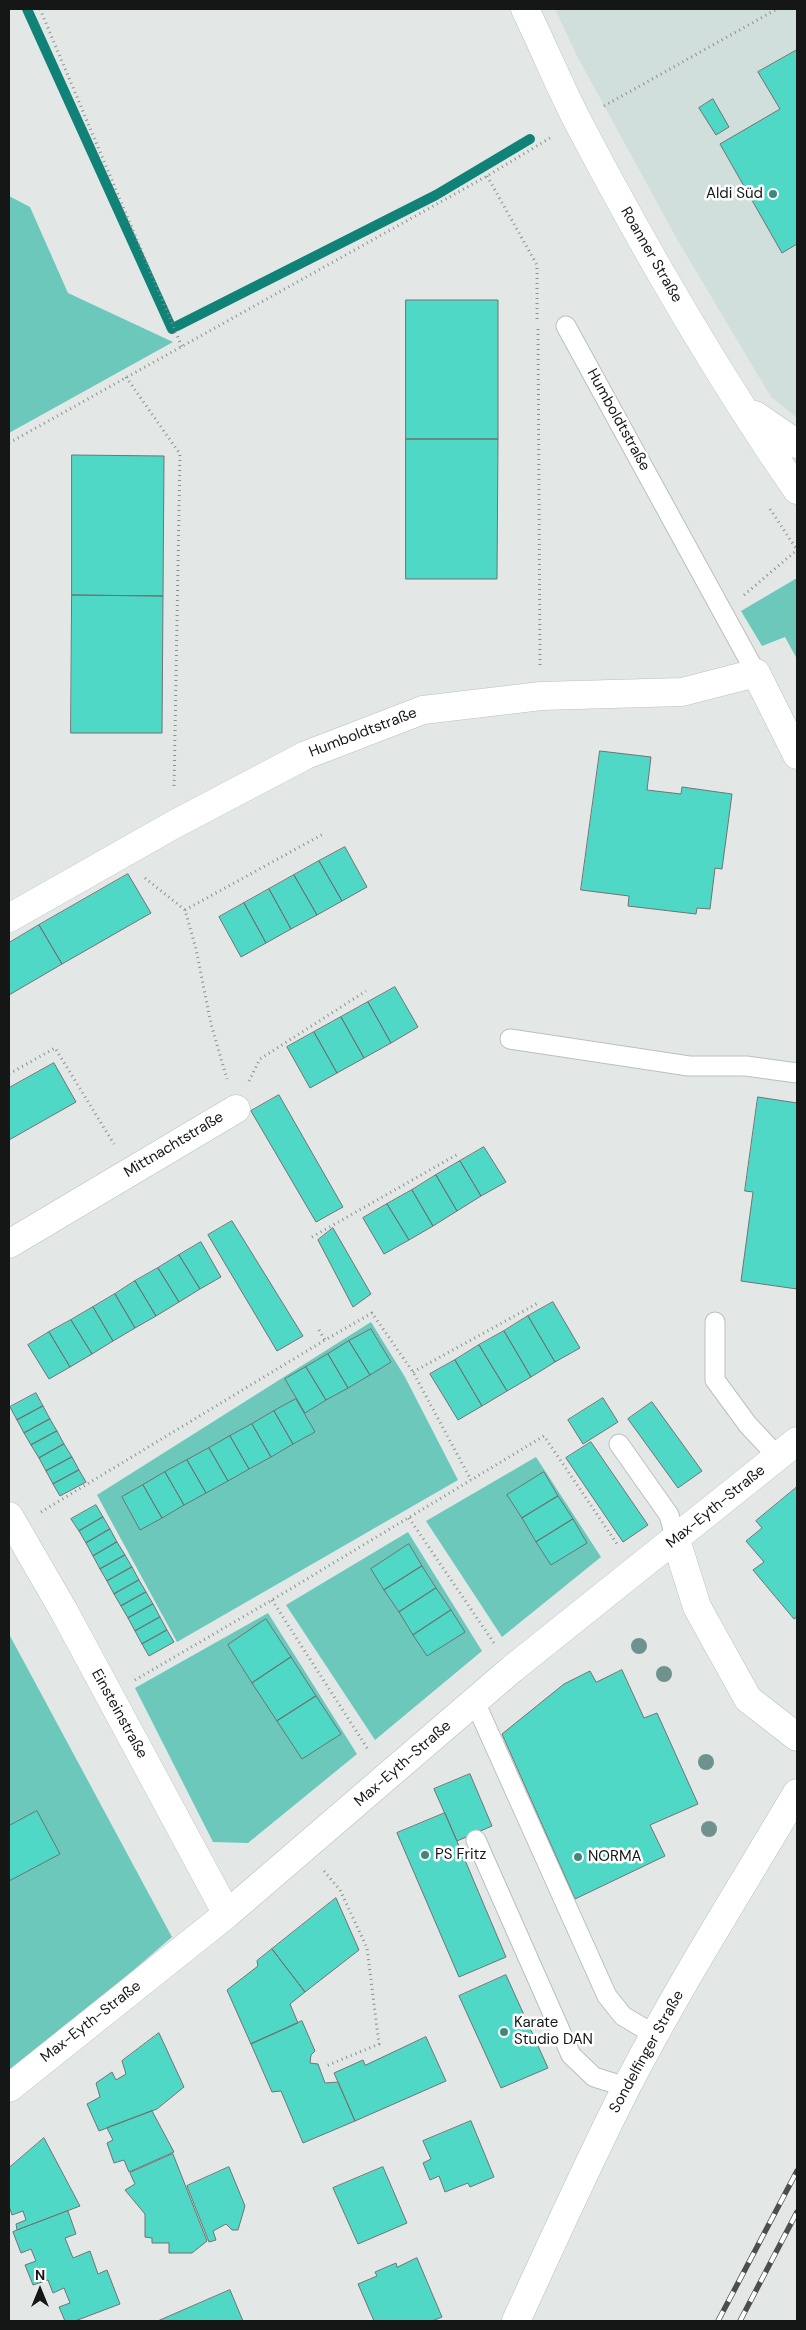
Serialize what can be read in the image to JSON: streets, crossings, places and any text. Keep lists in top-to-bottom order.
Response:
{
  "streets": {
    "street": [
      "Roanner Straße",
      "Humboldtstraße",
      "Mittnachtstraße",
      "Max-Eyth-Straße",
      "Einsteinstraße",
      "Sondelfinger Straße"
    ]
  },
  "crossings": [
    ["Max-Eyth-Straße", "Einsteinstraße"]
  ],
  "places": [
    "Aldi Süd",
    "PS Fritz",
    "NORMA",
    "Karate Studio DAN"
  ],
  "north": "top"
}
